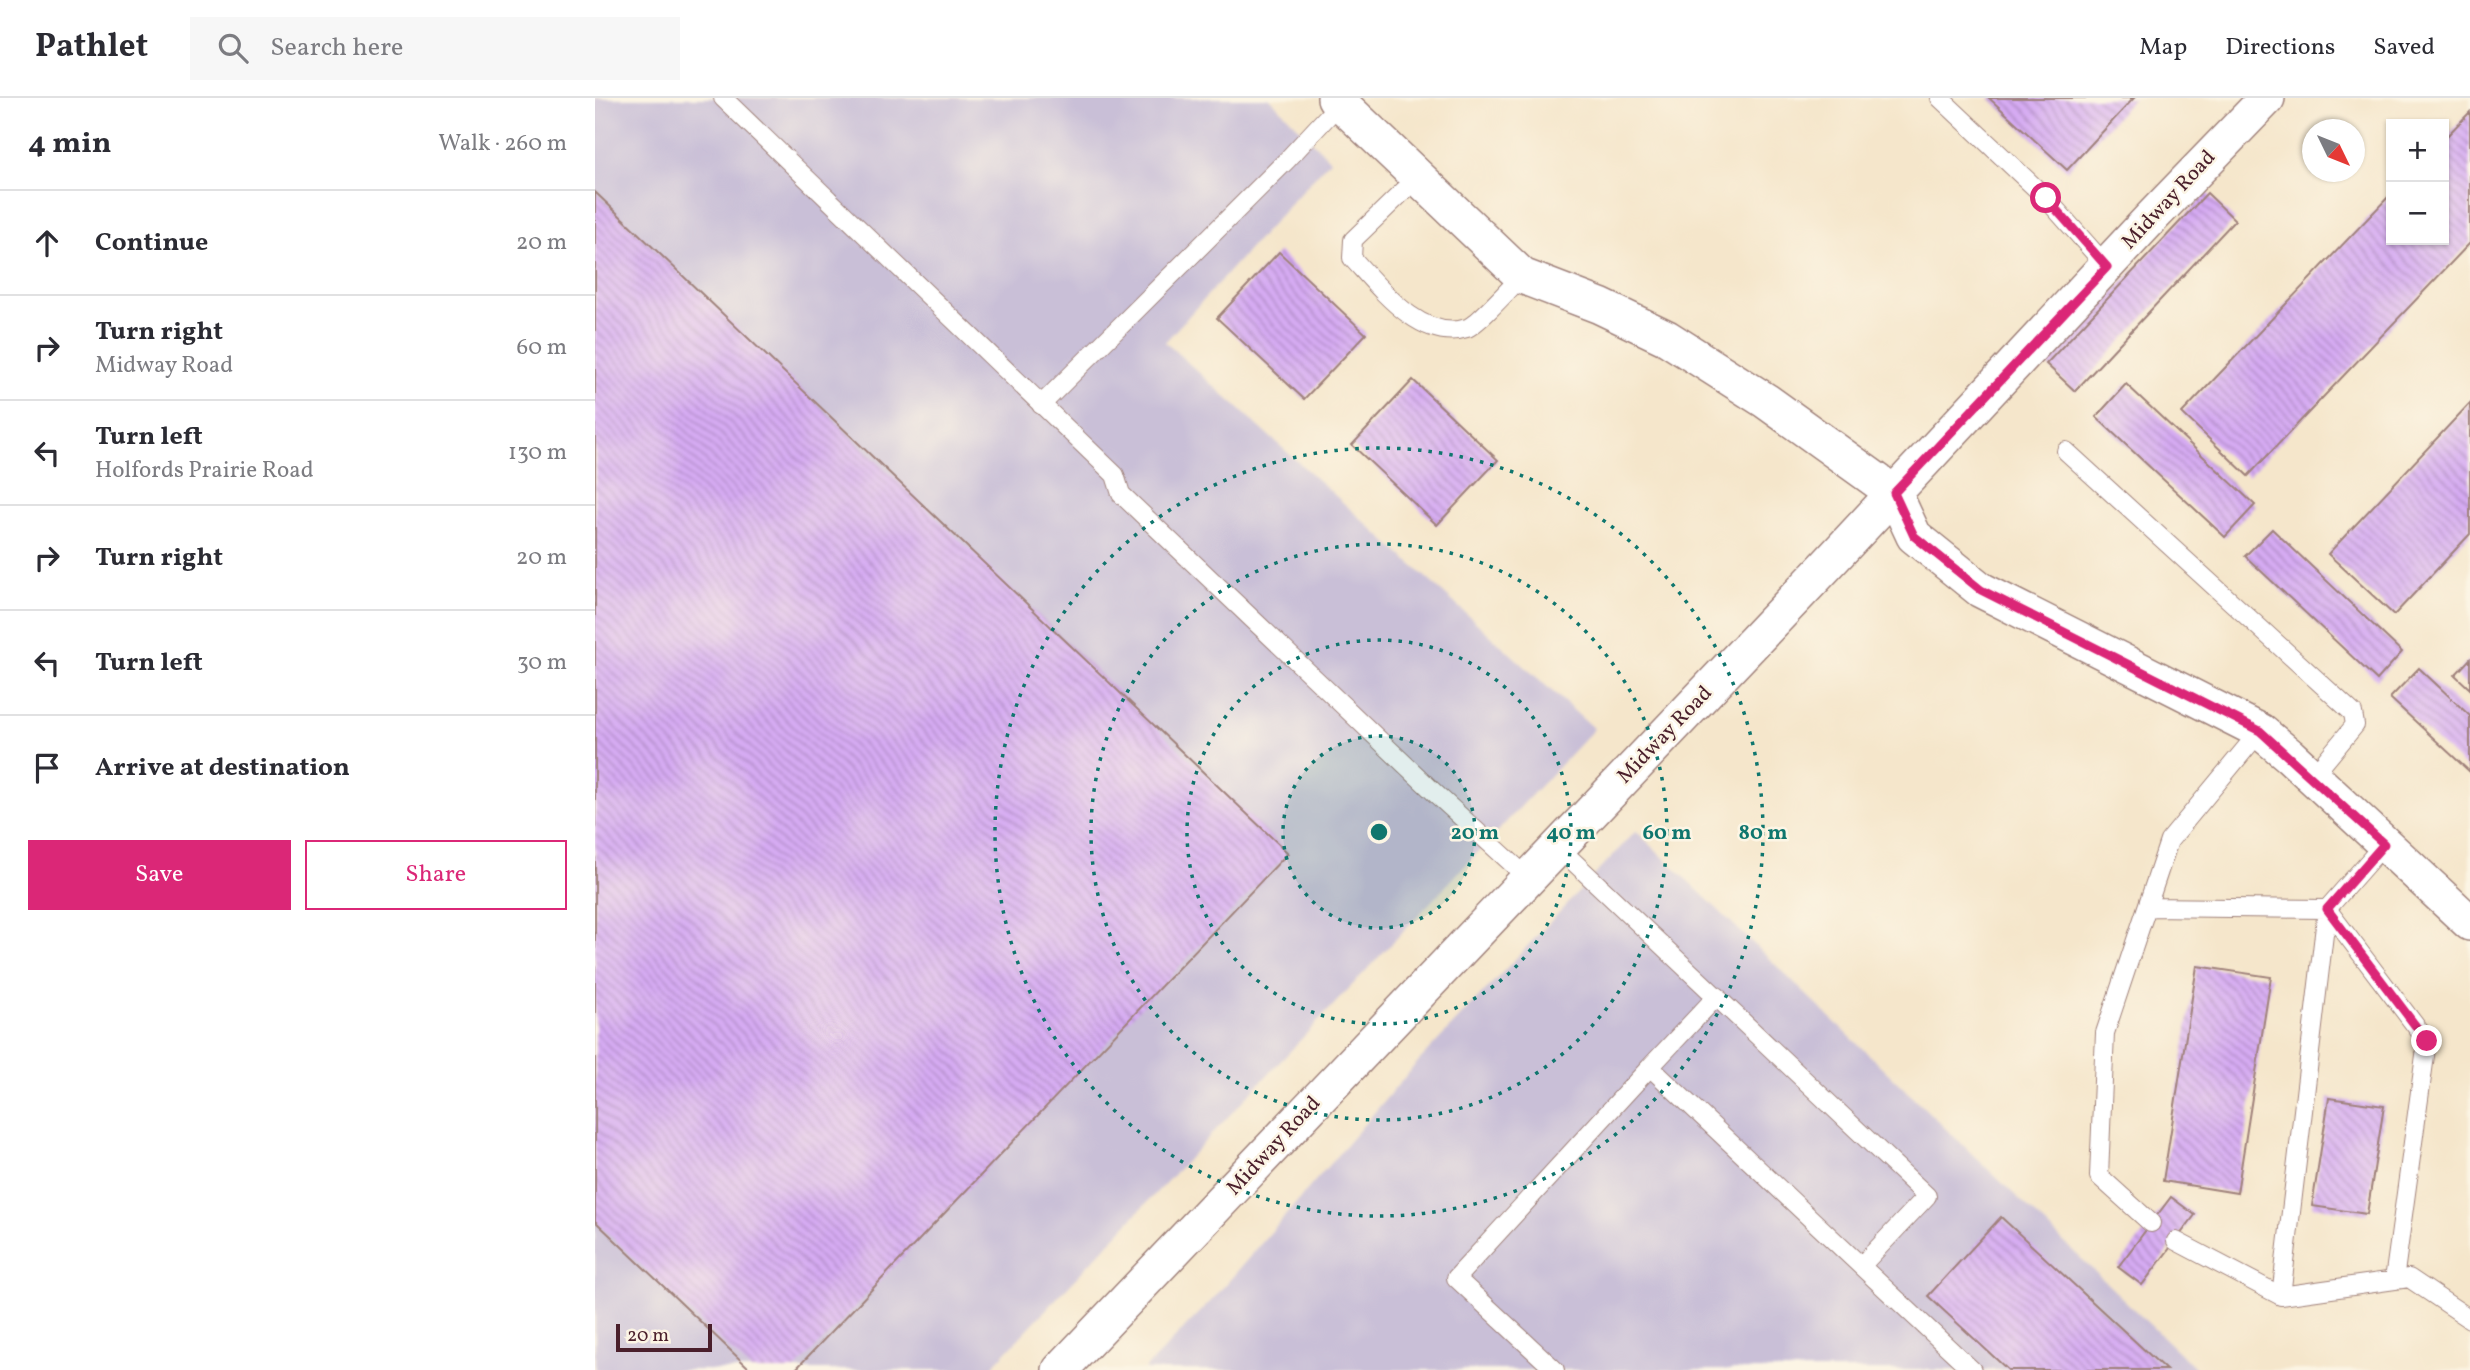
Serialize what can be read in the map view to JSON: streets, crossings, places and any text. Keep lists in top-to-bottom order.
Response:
{
  "streets": {
    "street": ["Midway Road"]
  },
  "scale_bar": "20 m",
  "north": "bottom right",
  "page": {
    "header": "Pathlet",
    "search": "Search here",
    "nav": ["Map", "Directions", "Saved"],
    "heading": ["4 min", "Walk · 260 m"],
    "map_buttons": ["+", "−"],
    "list": [
      ["Continue", "20 m"],
      ["Turn right", "Midway Road", "60 m"],
      ["Turn left", "Holfords Prairie Road", "130 m"],
      ["Turn right", "20 m"],
      ["Turn left", "30 m"],
      "Arrive at destination"
    ],
    "buttons": ["Save", "Share"],
    "scale": "20 m"
  },
  "rings": [
    "20 m",
    "40 m",
    "60 m",
    "80 m"
  ]
}
